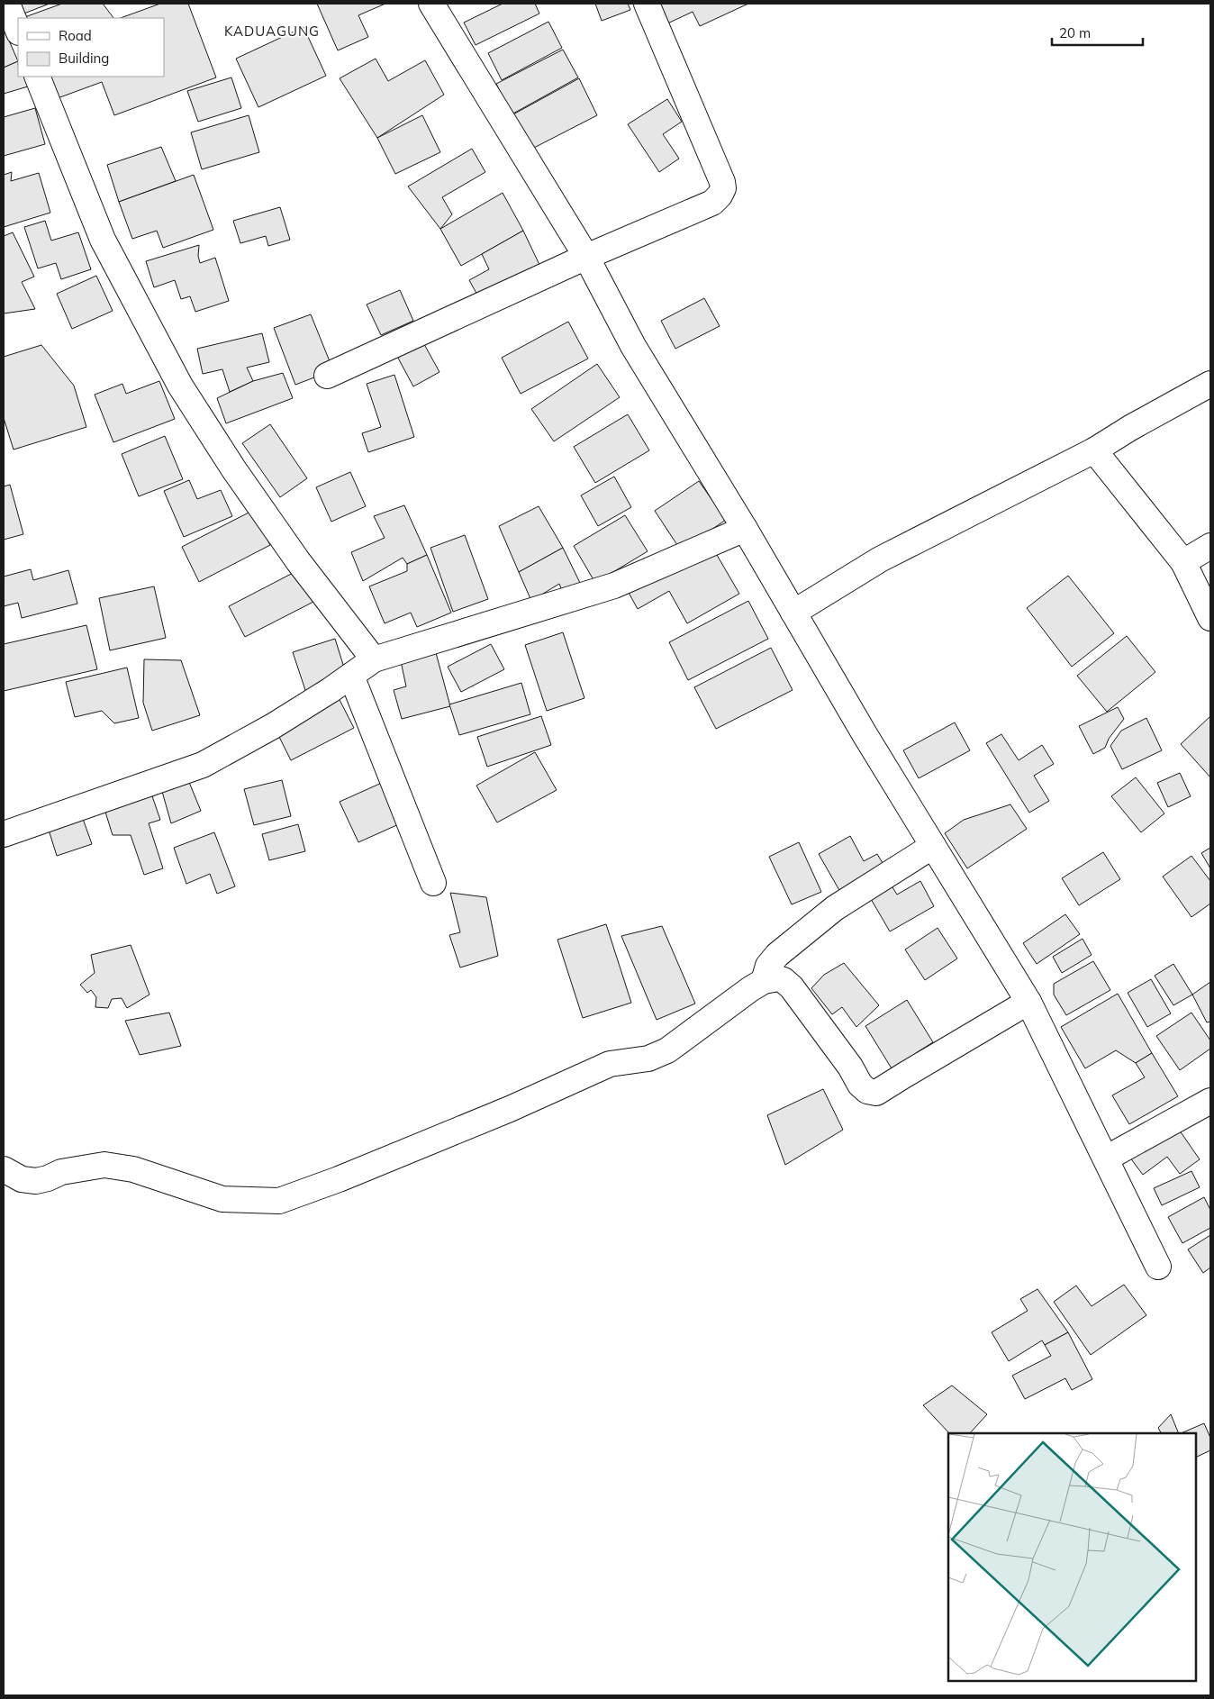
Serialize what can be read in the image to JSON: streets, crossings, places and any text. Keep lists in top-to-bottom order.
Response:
{
  "districts": ["KADUAGUNG"],
  "legend": ["Road", "Building"],
  "scale_bar": "20 m"
}
